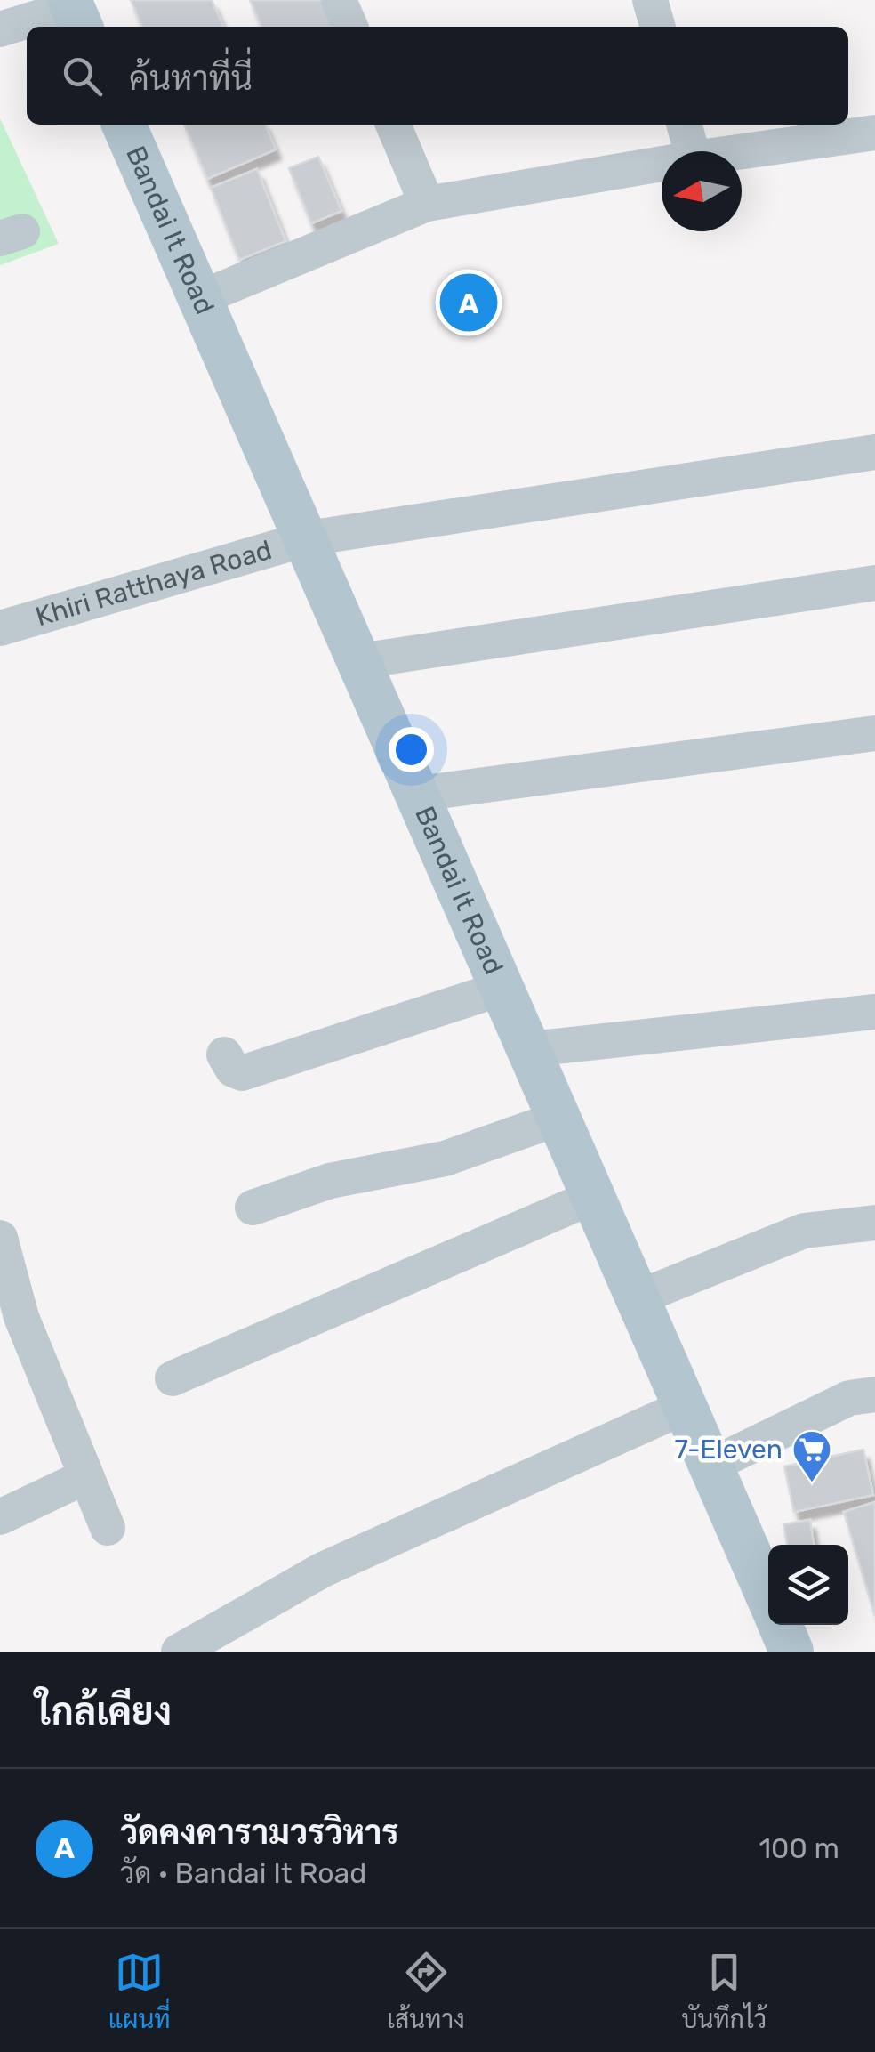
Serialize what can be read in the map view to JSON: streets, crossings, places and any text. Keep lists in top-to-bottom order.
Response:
{
  "streets": {
    "main road": ["Bandai It Road"],
    "street": ["Khiri Ratthaya Road"]
  },
  "crossings": [
    ["Bandai It Road", "Khiri Ratthaya Road"]
  ],
  "places": {
    "supermarket": ["7-Eleven"]
  },
  "north": "left",
  "page": {
    "search": "ค้นหาที่นี่",
    "pins": "A",
    "heading": "ใกล้เคียง",
    "list": [
      {
        "mark": "A",
        "name": "วัดคงคารามวรวิหาร",
        "note": "วัด · Bandai It Road",
        "value": "100 m"
      }
    ],
    "nav": ["แผนที่", "เส้นทาง", "บันทึกไว้"]
  }
}
